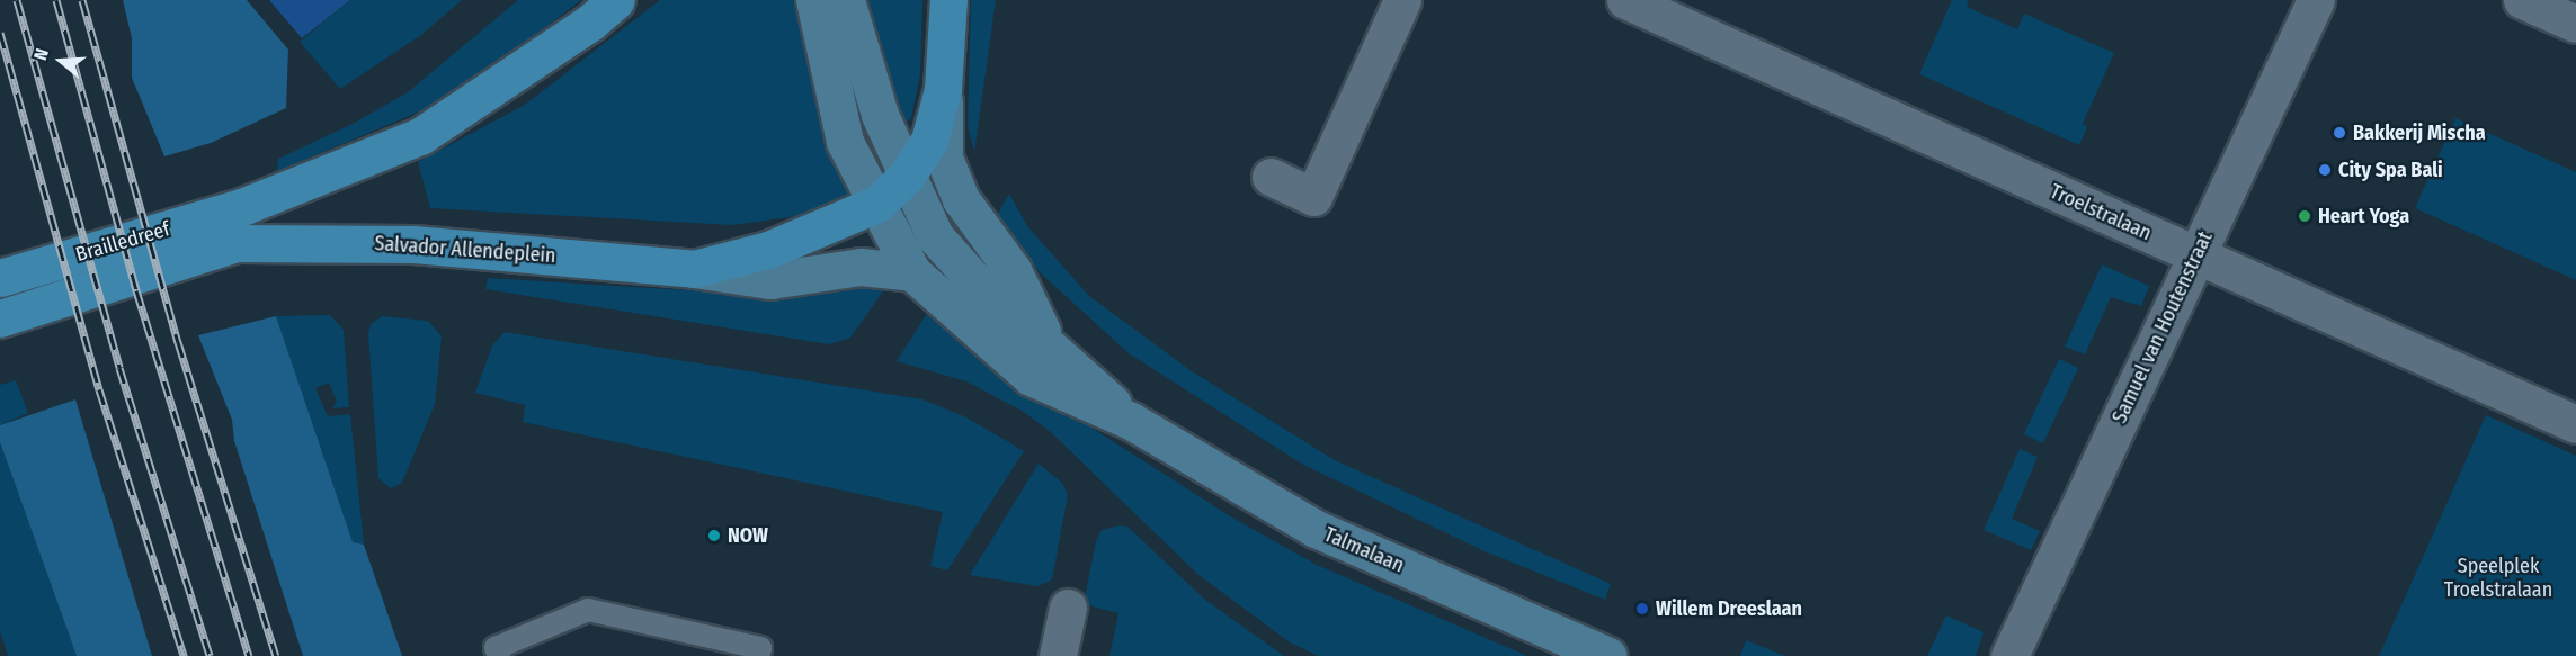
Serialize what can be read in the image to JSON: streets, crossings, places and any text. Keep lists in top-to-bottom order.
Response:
{
  "streets": {
    "main road": ["Brailledreef", "Salvador Allendeplein", "Talmalaan"],
    "street": ["Troelstralaan", "Samuel van Houtenstraat"]
  },
  "crossings": [
    ["Troelstralaan", "Samuel van Houtenstraat"],
    ["Brailledreef", "Salvador Allendeplein"],
    ["Salvador Allendeplein", "Talmalaan"]
  ],
  "parks": ["Speelplek Troelstralaan"],
  "places": [
    "Bakkerij Mischa",
    "City Spa Bali",
    "Heart Yoga",
    "NOW",
    "Willem Dreeslaan"
  ],
  "north": "left"
}
